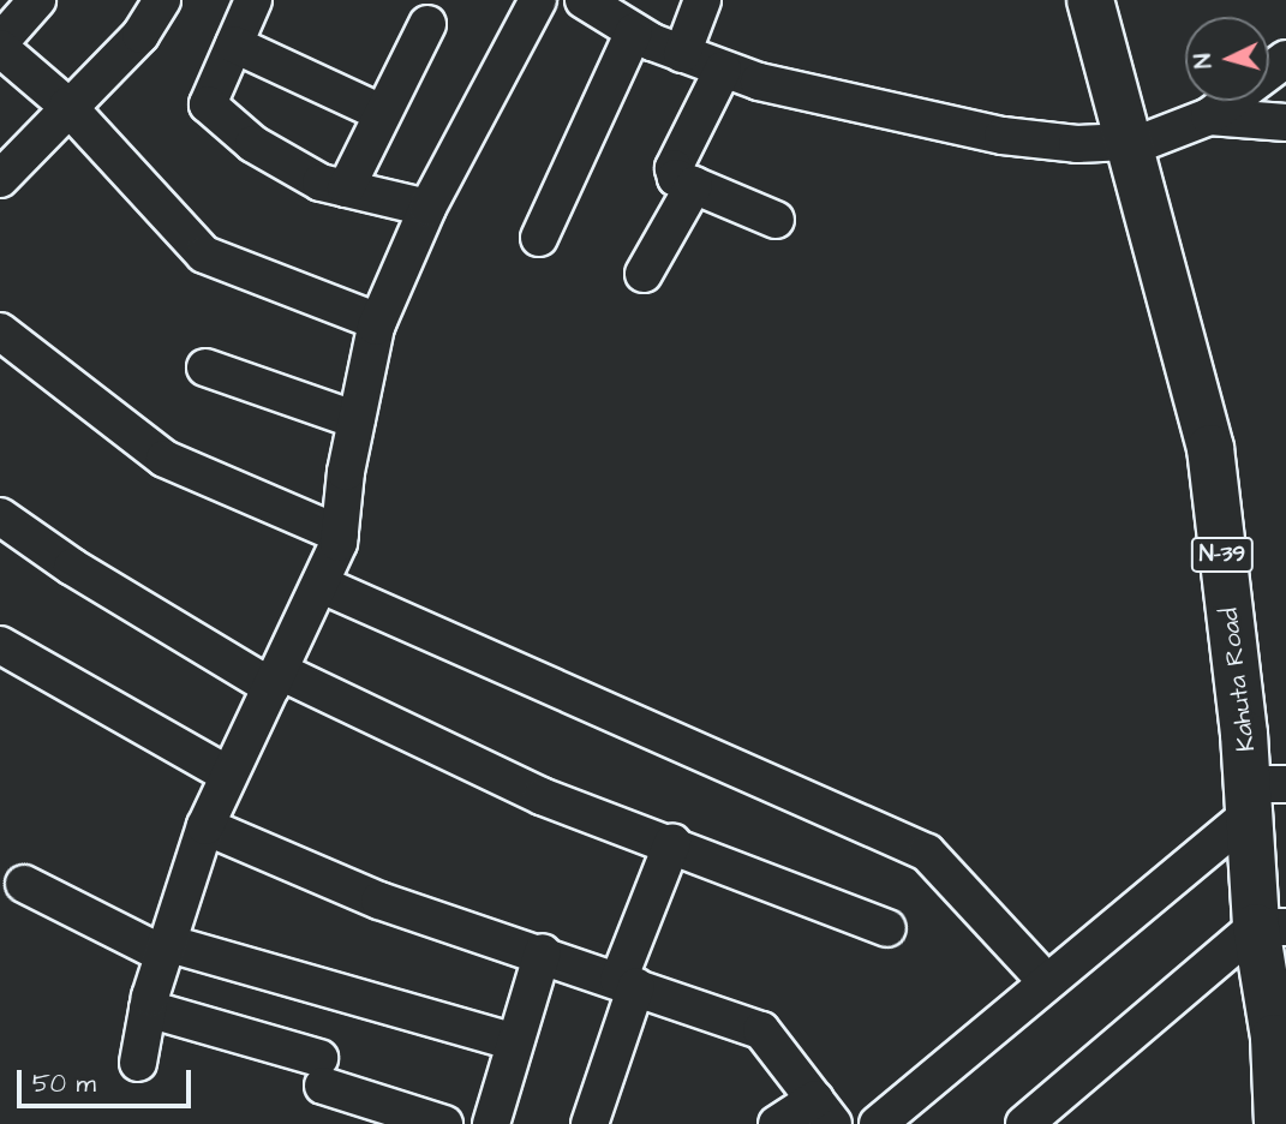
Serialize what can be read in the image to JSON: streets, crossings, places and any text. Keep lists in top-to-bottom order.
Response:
{
  "streets": {
    "highway": ["N-39", "Kahuta Road"]
  },
  "scale_bar": "50 m",
  "north": "left"
}
